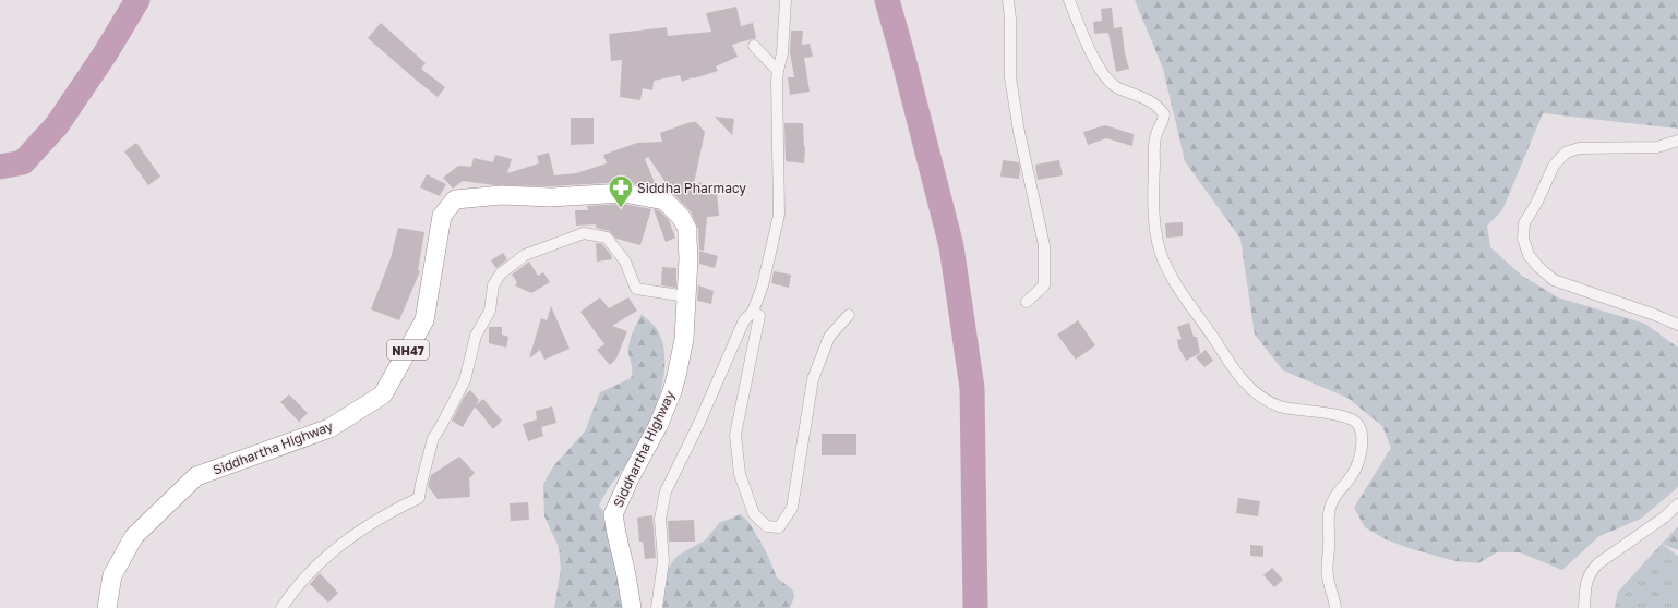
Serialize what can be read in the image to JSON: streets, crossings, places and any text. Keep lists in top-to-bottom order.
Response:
{
  "streets": {
    "highway": ["NH47", "Siddhartha Highway"]
  },
  "places": {
    "pharmacy": ["Siddha Pharmacy"]
  }
}
